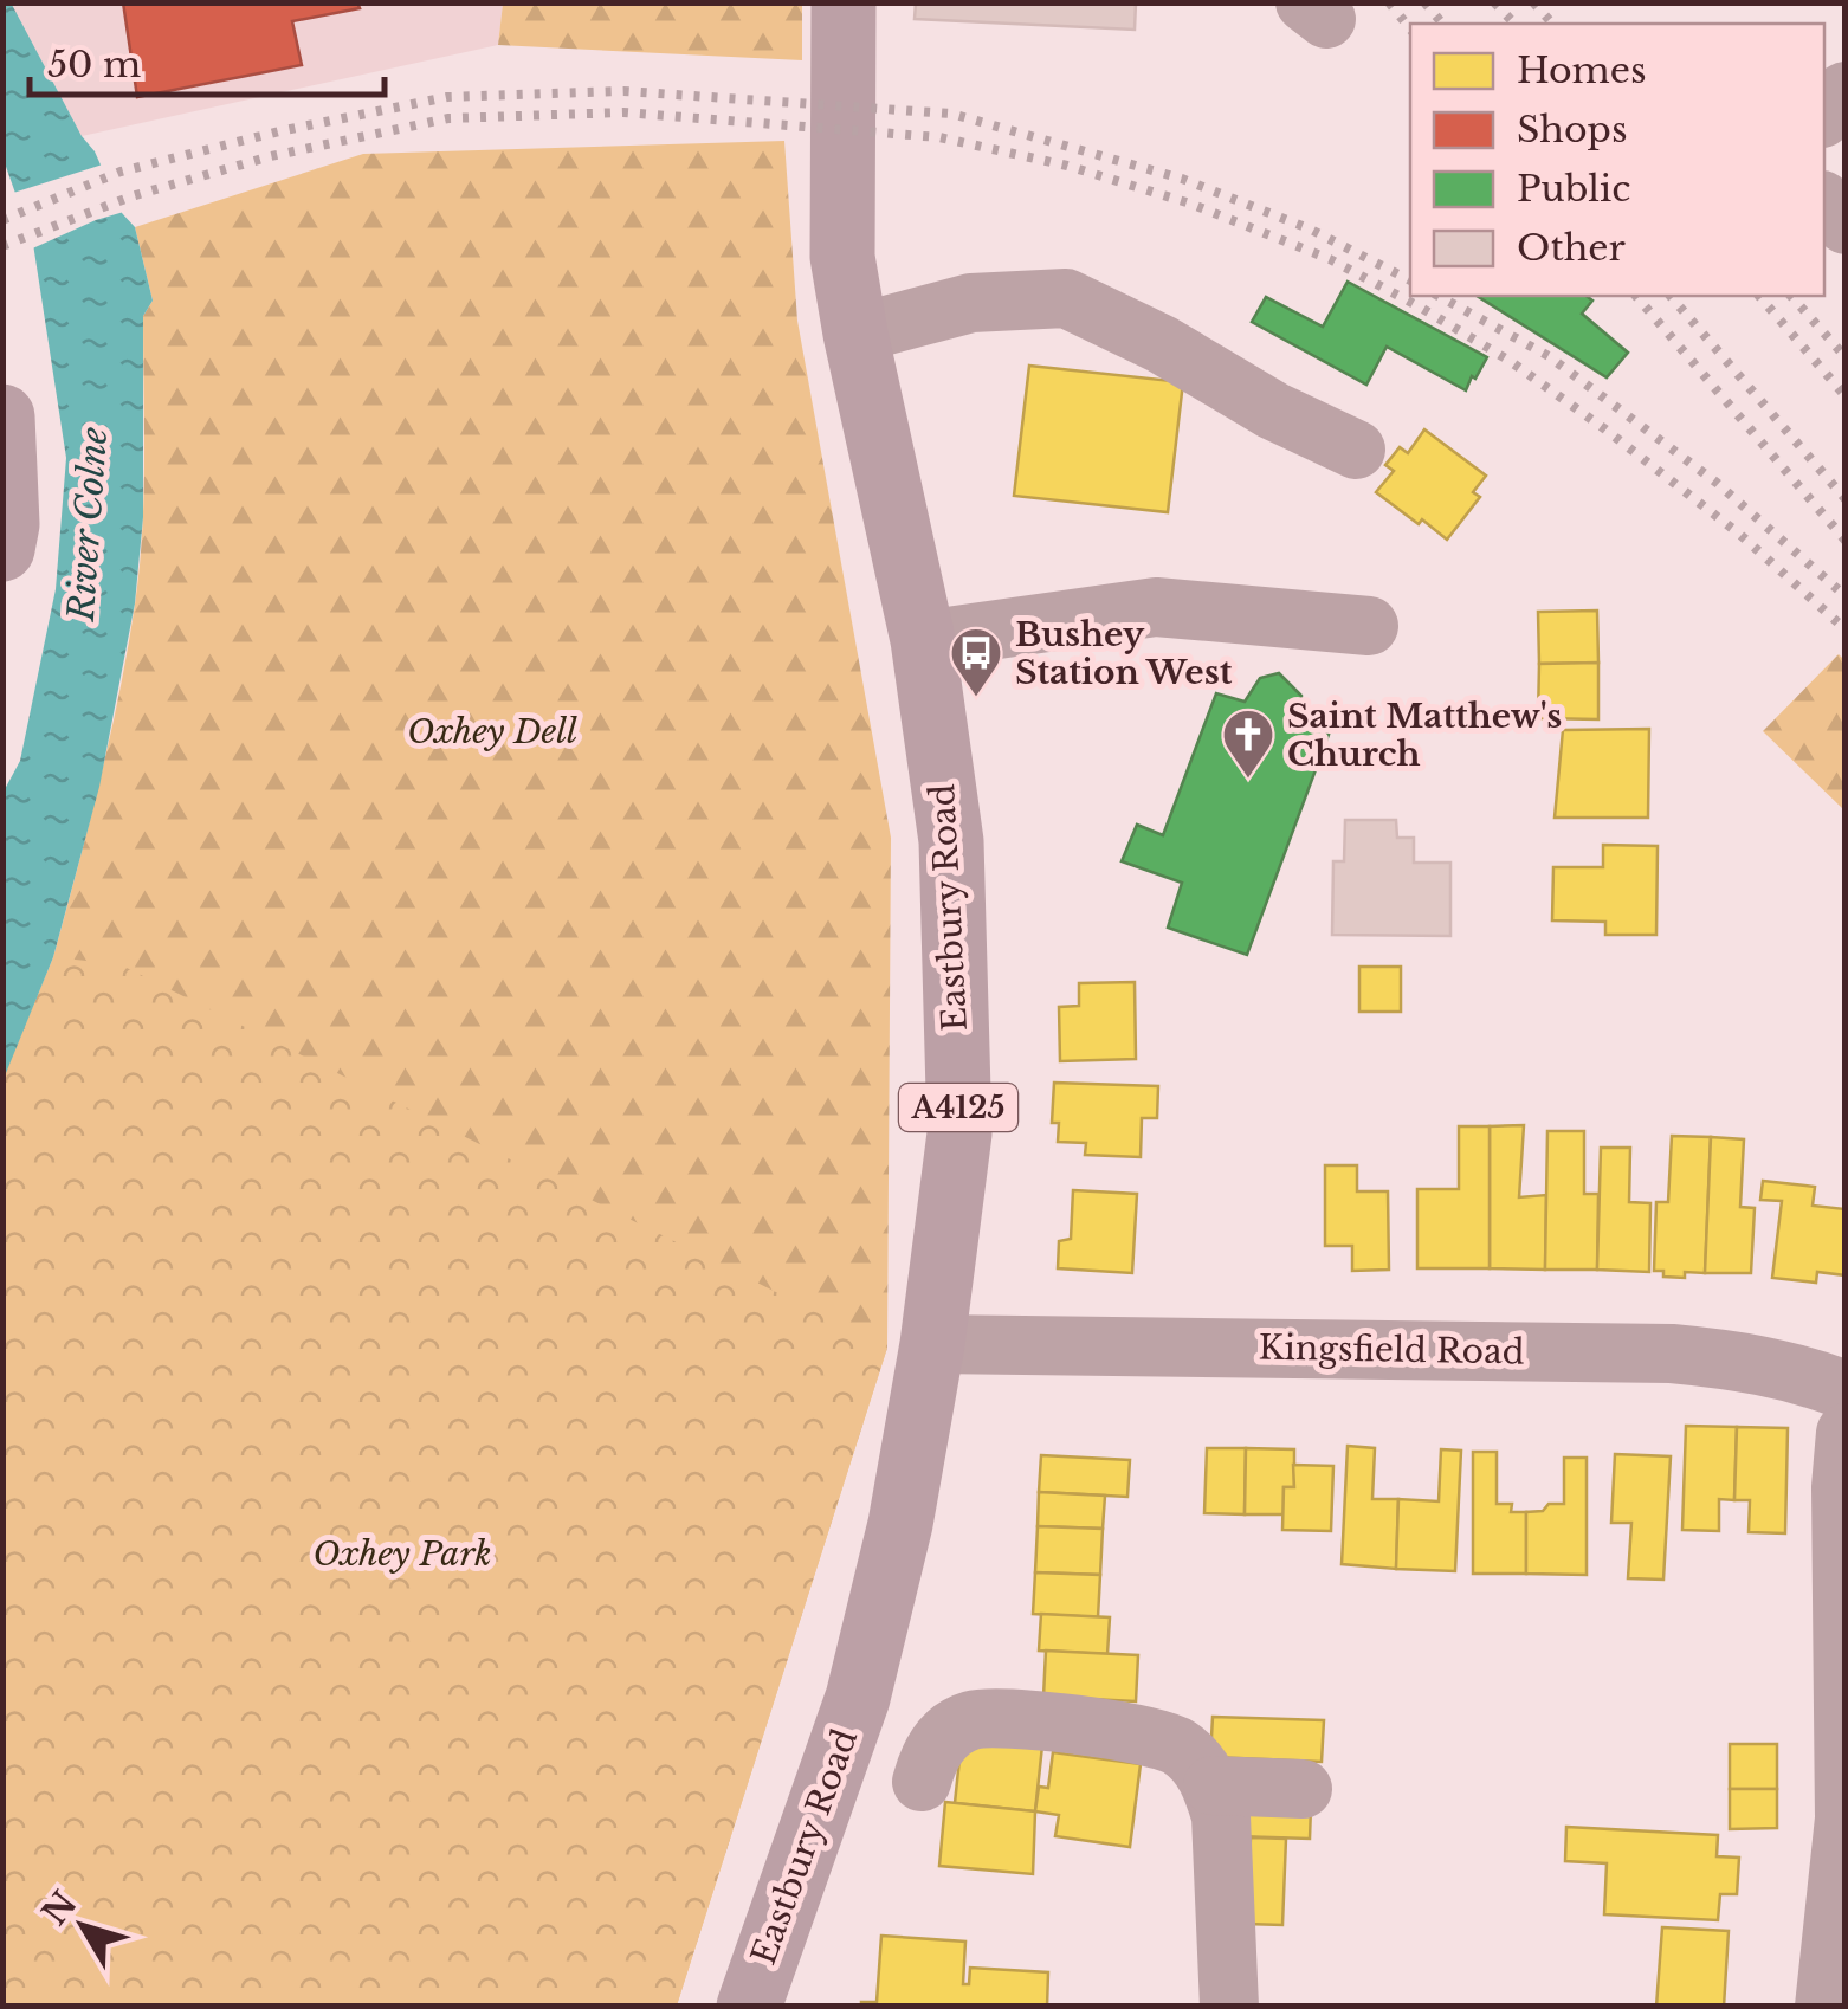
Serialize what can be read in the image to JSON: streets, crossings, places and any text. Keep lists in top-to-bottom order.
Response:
{
  "streets": {
    "main road": ["Eastbury Road", "A4125"],
    "street": ["Kingsfield Road"]
  },
  "crossings": [
    ["Eastbury Road", "Kingsfield Road"]
  ],
  "water": ["River Colne"],
  "parks": ["Oxhey Dell", "Oxhey Park"],
  "places": {
    "bus stop": ["Bushey Station West"],
    "church": ["Saint Matthew's Church"]
  },
  "legend": [
    "Homes",
    "Shops",
    "Public",
    "Other"
  ],
  "scale_bar": "50 m",
  "north": "top left"
}
